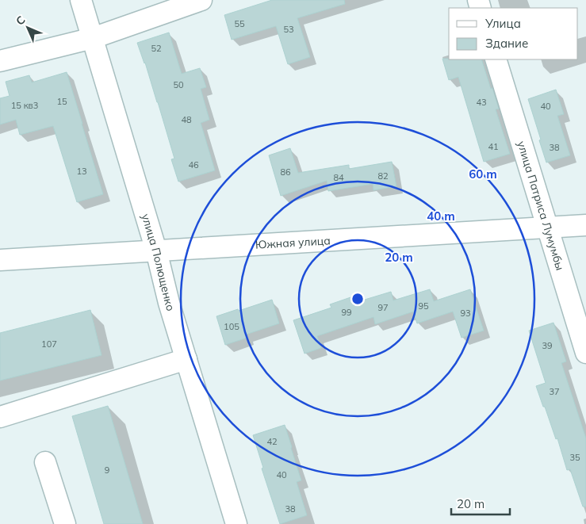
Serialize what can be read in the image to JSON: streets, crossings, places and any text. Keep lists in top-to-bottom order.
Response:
{
  "streets": {
    "street": ["улица Патриса Лумумбы", "Южная улица", "улица Полющенко"]
  },
  "crossings": [
    ["улица Патриса Лумумбы", "Южная улица"],
    ["Южная улица", "улица Полющенко"]
  ],
  "house_numbers": [
    "55",
    "53",
    "52",
    "50",
    "15",
    "43",
    "15 кв3",
    "40",
    "48",
    "41",
    "38",
    "46",
    "13",
    "86",
    "82",
    "84",
    "95",
    "97",
    "99",
    "93",
    "105",
    "107",
    "39",
    "37",
    "42",
    "35",
    "9",
    "40",
    "38"
  ],
  "legend": ["Улица", "Здание"],
  "scale_bar": "20 m",
  "north": "top left",
  "rings": ["60 m", "40 m", "20 m"]
}
